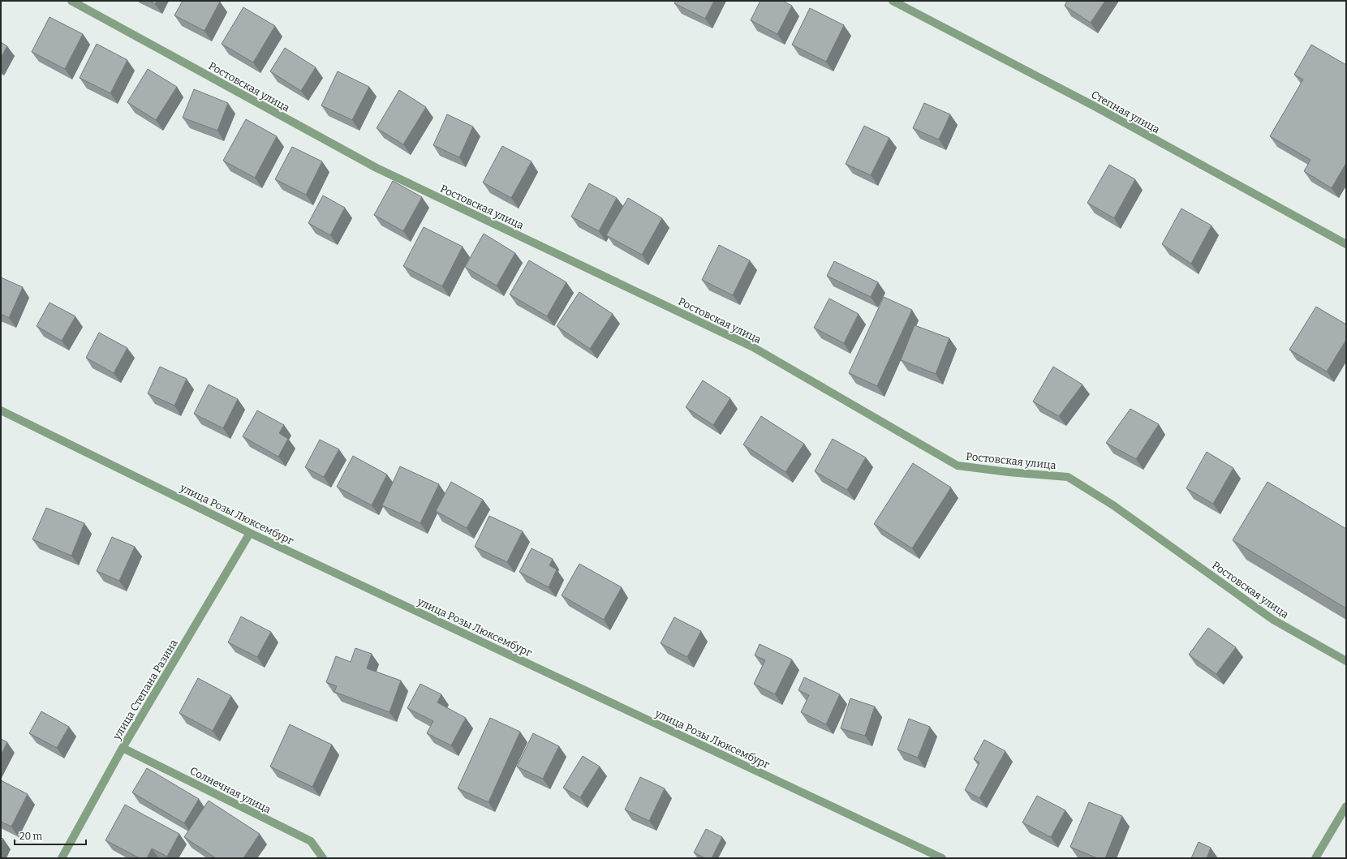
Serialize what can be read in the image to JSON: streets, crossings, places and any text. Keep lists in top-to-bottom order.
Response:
{
  "streets": {
    "street": [
      "Ростовская улица",
      "Степная улица",
      "улица Розы Люксембург",
      "улица Степана Разина",
      "Солнечная улица"
    ]
  },
  "crossings": [
    ["улица Розы Люксембург", "улица Степана Разина"],
    ["улица Степана Разина", "Солнечная улица"]
  ],
  "scale_bar": "20 m"
}
